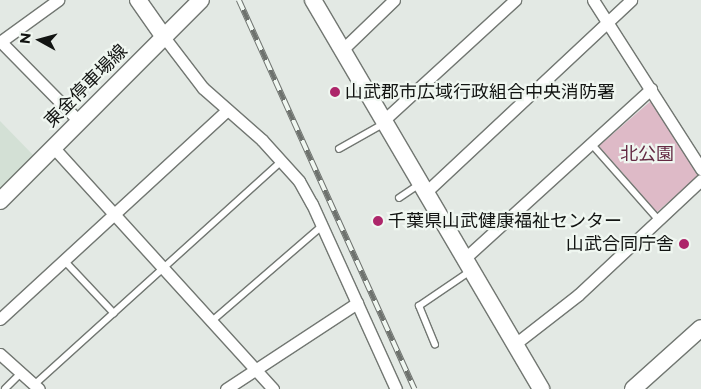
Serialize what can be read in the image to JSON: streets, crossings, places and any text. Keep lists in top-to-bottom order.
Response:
{
  "streets": {
    "street": ["東金停車場線"]
  },
  "parks": ["北公園"],
  "places": ["山武郡市広域行政組合中央消防署", "千葉県山武健康福祉センター", "山武合同庁舎"],
  "north": "left"
}
